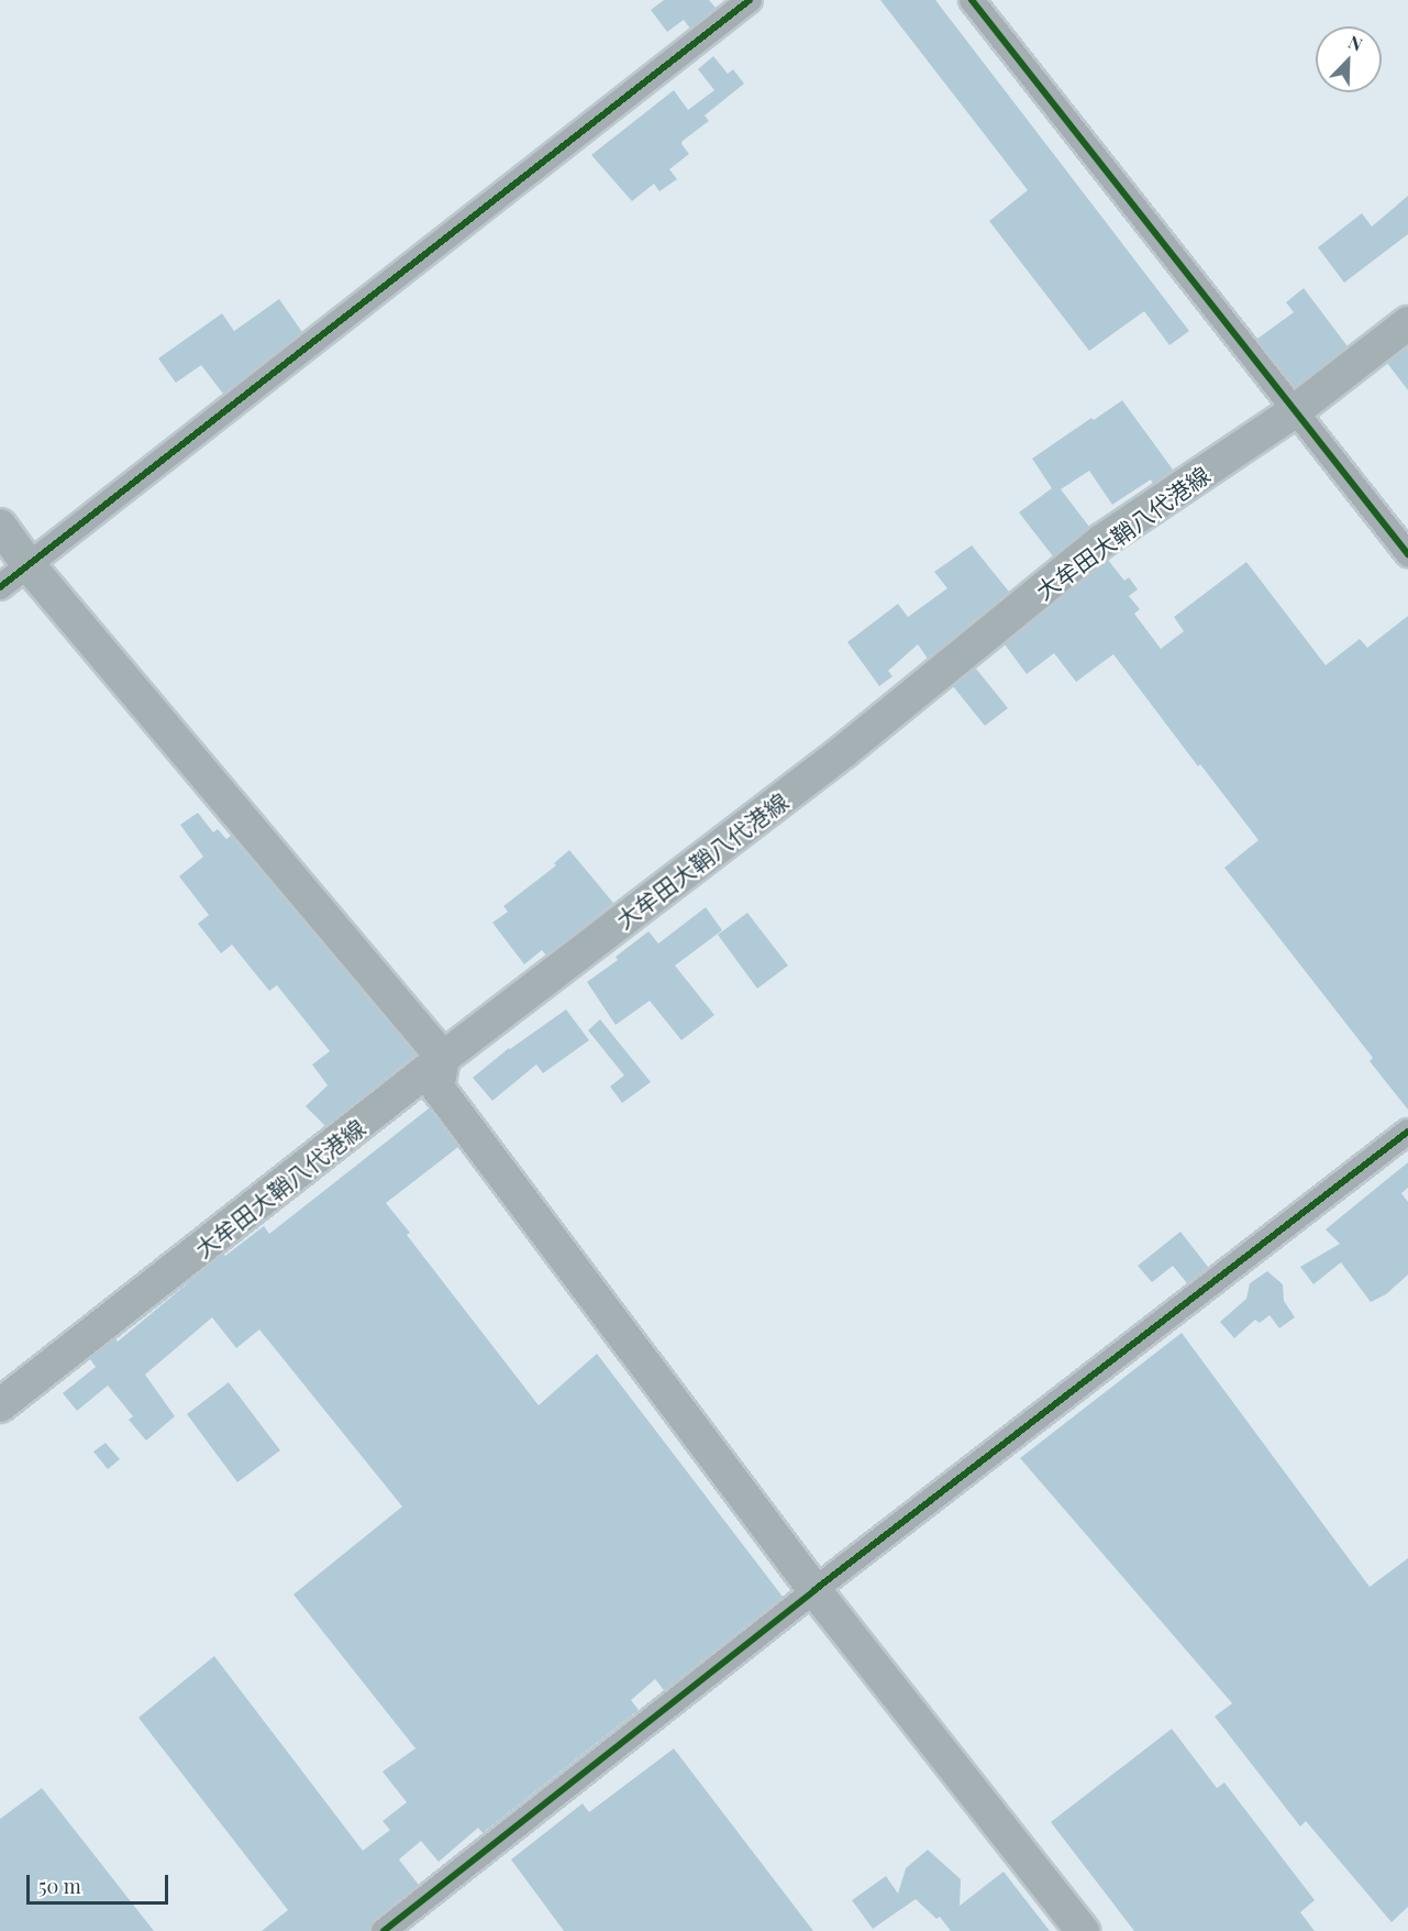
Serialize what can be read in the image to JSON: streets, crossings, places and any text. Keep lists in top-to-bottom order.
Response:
{
  "streets": {
    "main road": ["大牟田大鞘八代港線"]
  },
  "scale_bar": "50 m",
  "north": "top right"
}
